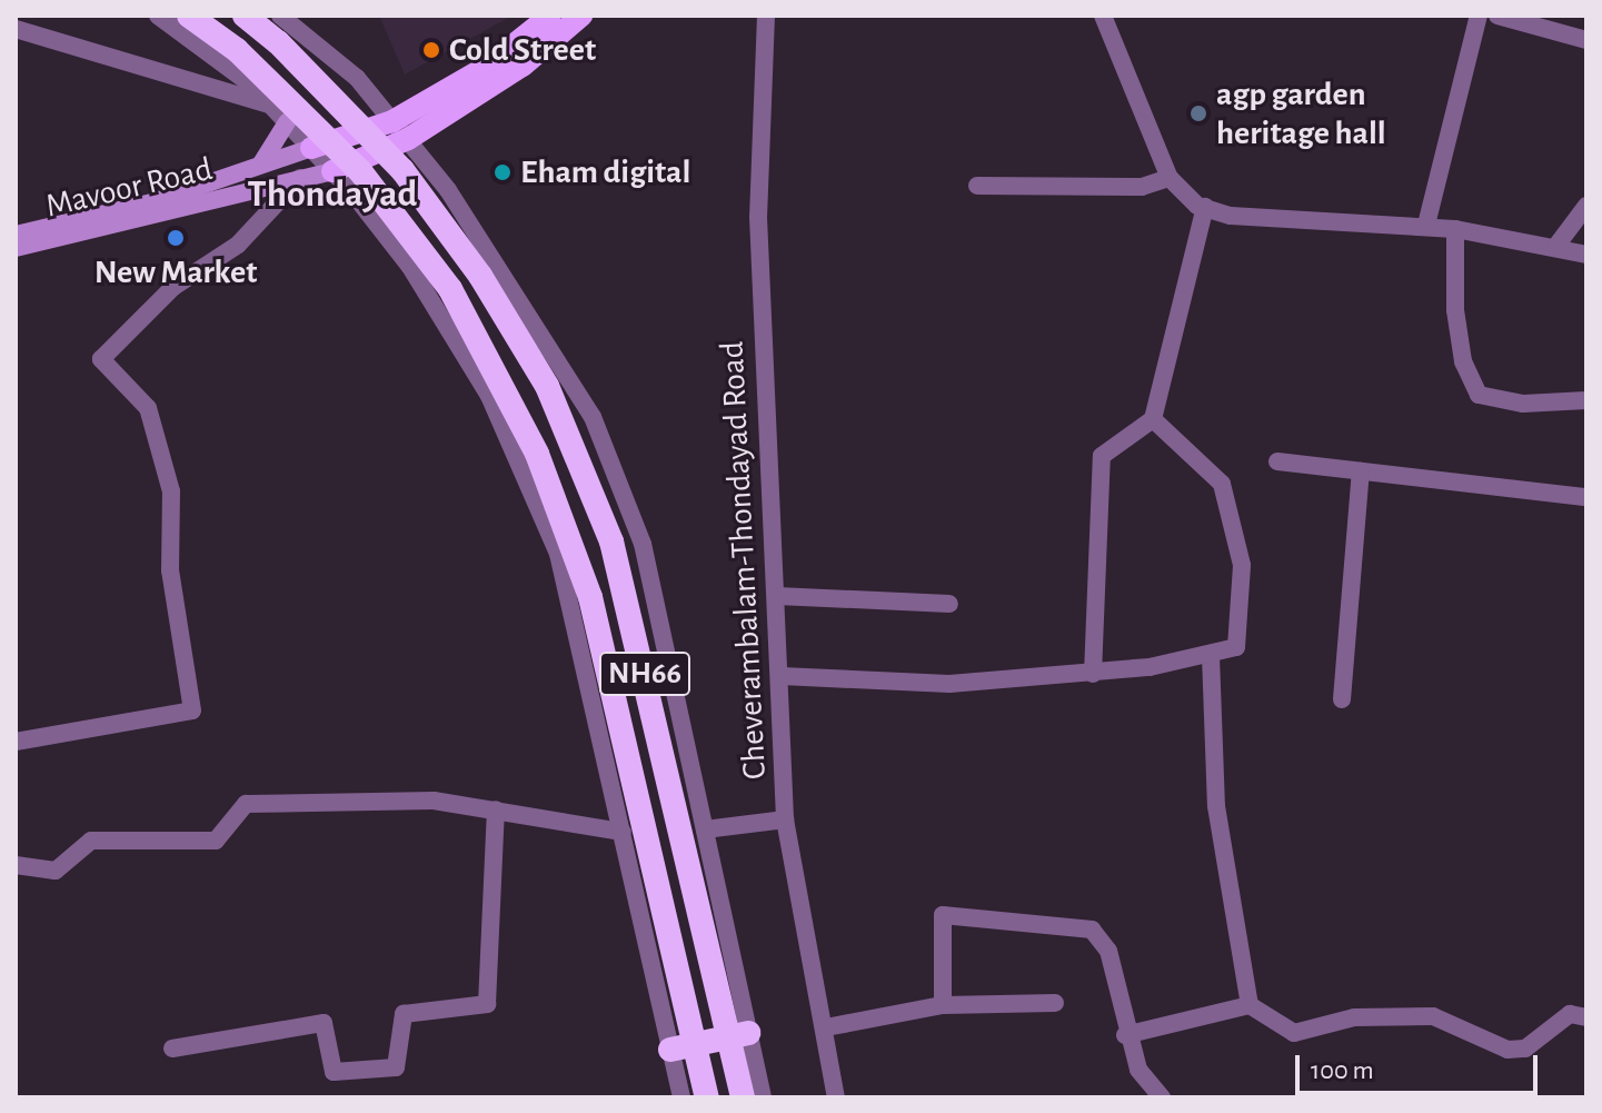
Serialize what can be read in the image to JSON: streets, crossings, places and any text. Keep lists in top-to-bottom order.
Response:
{
  "streets": {
    "highway": ["NH66"],
    "main road": ["Mavoor Road"],
    "street": ["Cheverambalam-Thondayad Road"]
  },
  "districts": ["Thondayad"],
  "places": [
    "Cold Street",
    "agp garden heritage hall",
    "Eham digital",
    "New Market"
  ],
  "scale_bar": "100 m"
}
